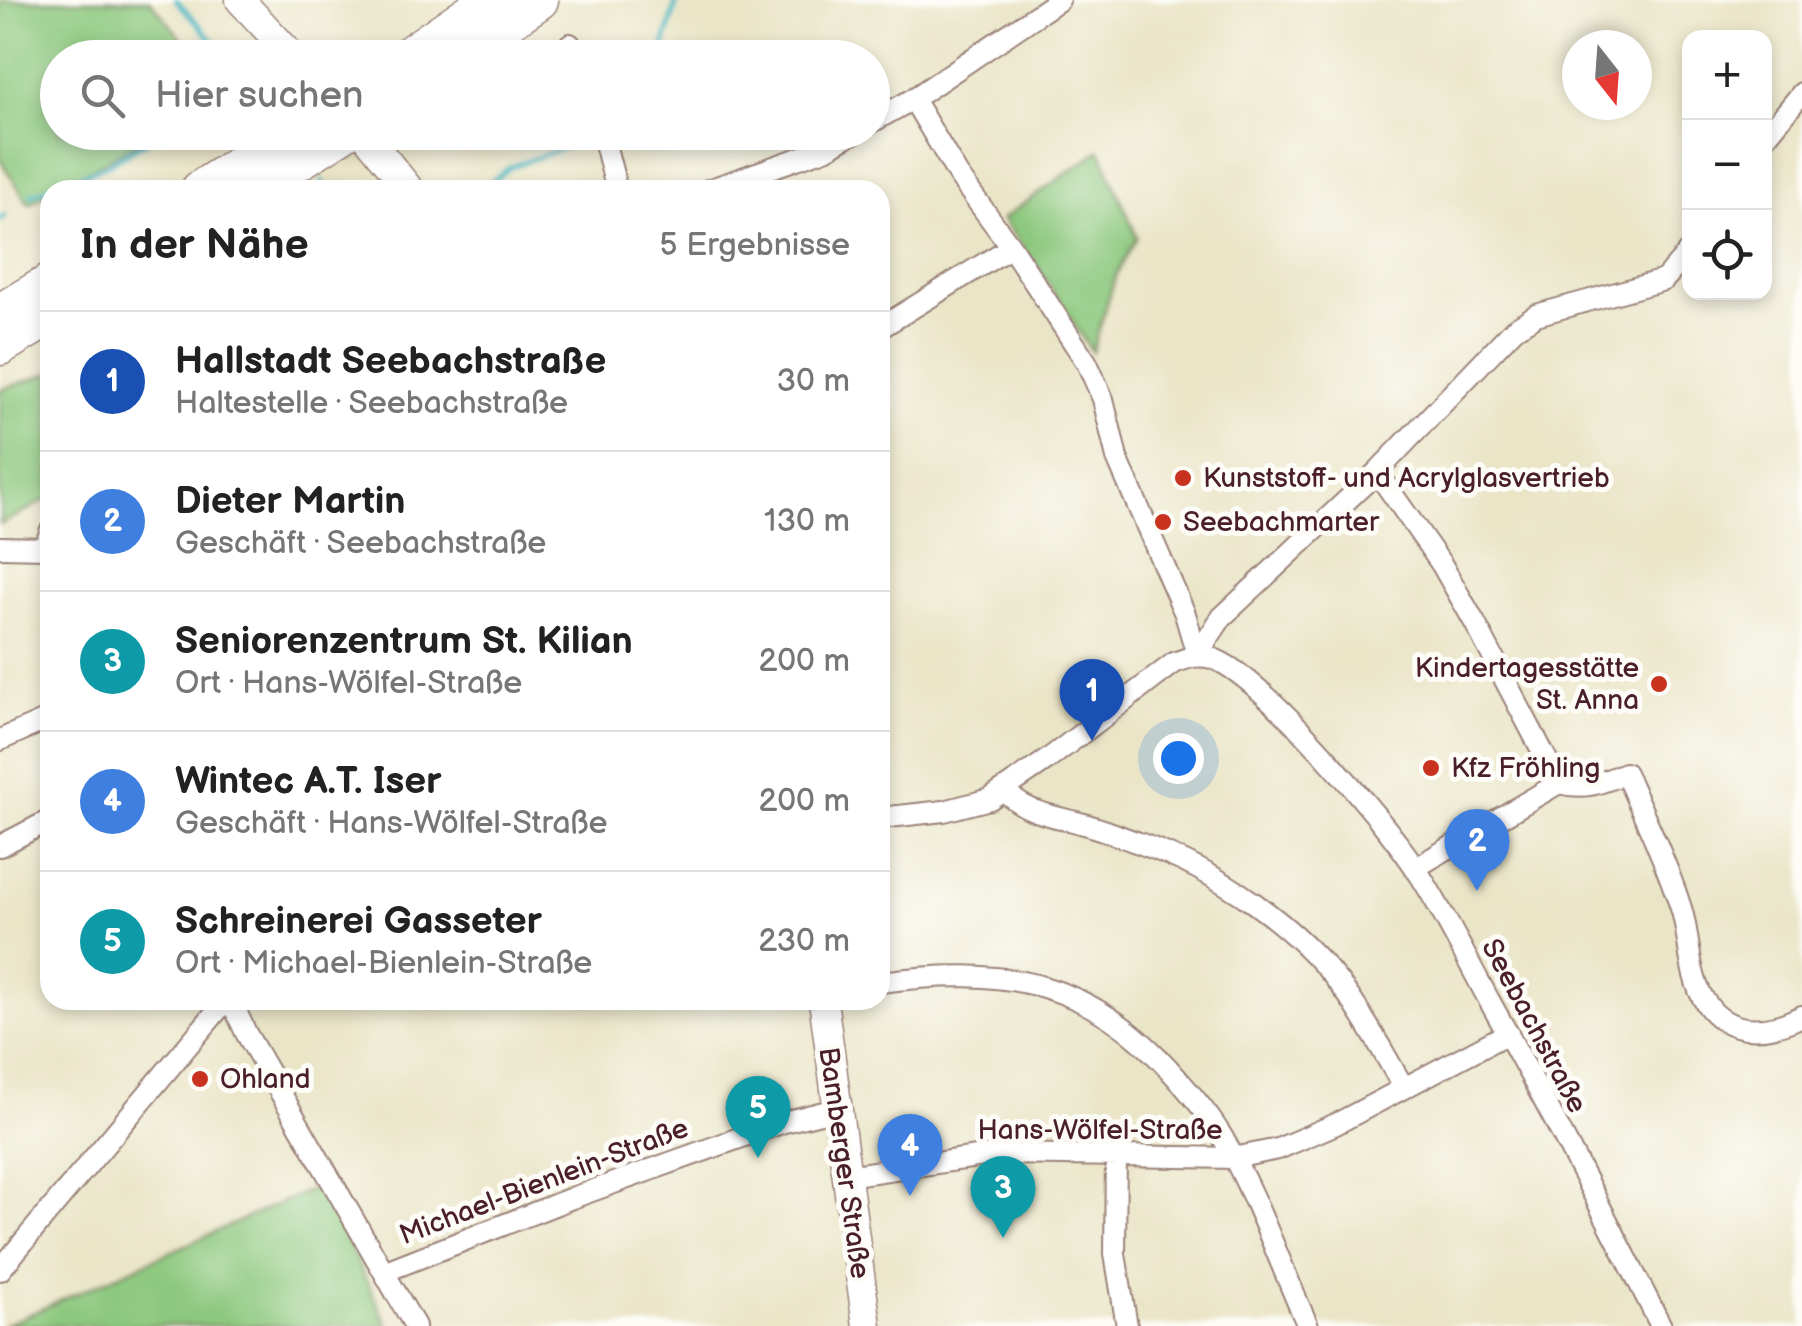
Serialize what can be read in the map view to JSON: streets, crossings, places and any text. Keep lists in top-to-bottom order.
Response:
{
  "streets": {
    "main road": ["Bamberger Straße"],
    "street": ["Seebachstraße", "Hans-Wölfel-Straße", "Michael-Bienlein-Straße"]
  },
  "crossings": [
    ["Seebachstraße", "Hans-Wölfel-Straße"],
    ["Hans-Wölfel-Straße", "Bamberger Straße"],
    ["Bamberger Straße", "Michael-Bienlein-Straße"]
  ],
  "places": [
    "Kunststoff- und Acrylglasvertrieb",
    "Seebachmarter",
    "Kindertagesstätte St. Anna",
    "Kfz Fröhling",
    "Ohland"
  ],
  "north": "bottom",
  "page": {
    "map_buttons": ["+", "−"],
    "search": "Hier suchen",
    "heading": ["In der Nähe", "5 Ergebnisse"],
    "list": [
      {
        "mark": "1",
        "name": "Hallstadt Seebachstraße",
        "note": "Haltestelle · Seebachstraße",
        "value": "30 m"
      },
      {
        "mark": "2",
        "name": "Dieter Martin",
        "note": "Geschäft · Seebachstraße",
        "value": "130 m"
      },
      {
        "mark": "3",
        "name": "Seniorenzentrum St. Kilian",
        "note": "Ort · Hans-Wölfel-Straße",
        "value": "200 m"
      },
      {
        "mark": "4",
        "name": "Wintec A.T. Iser",
        "note": "Geschäft · Hans-Wölfel-Straße",
        "value": "200 m"
      },
      {
        "mark": "5",
        "name": "Schreinerei Gasseter",
        "note": "Ort · Michael-Bienlein-Straße",
        "value": "230 m"
      }
    ],
    "pins": [
      "1",
      "2",
      "5",
      "4",
      "3"
    ]
  }
}
